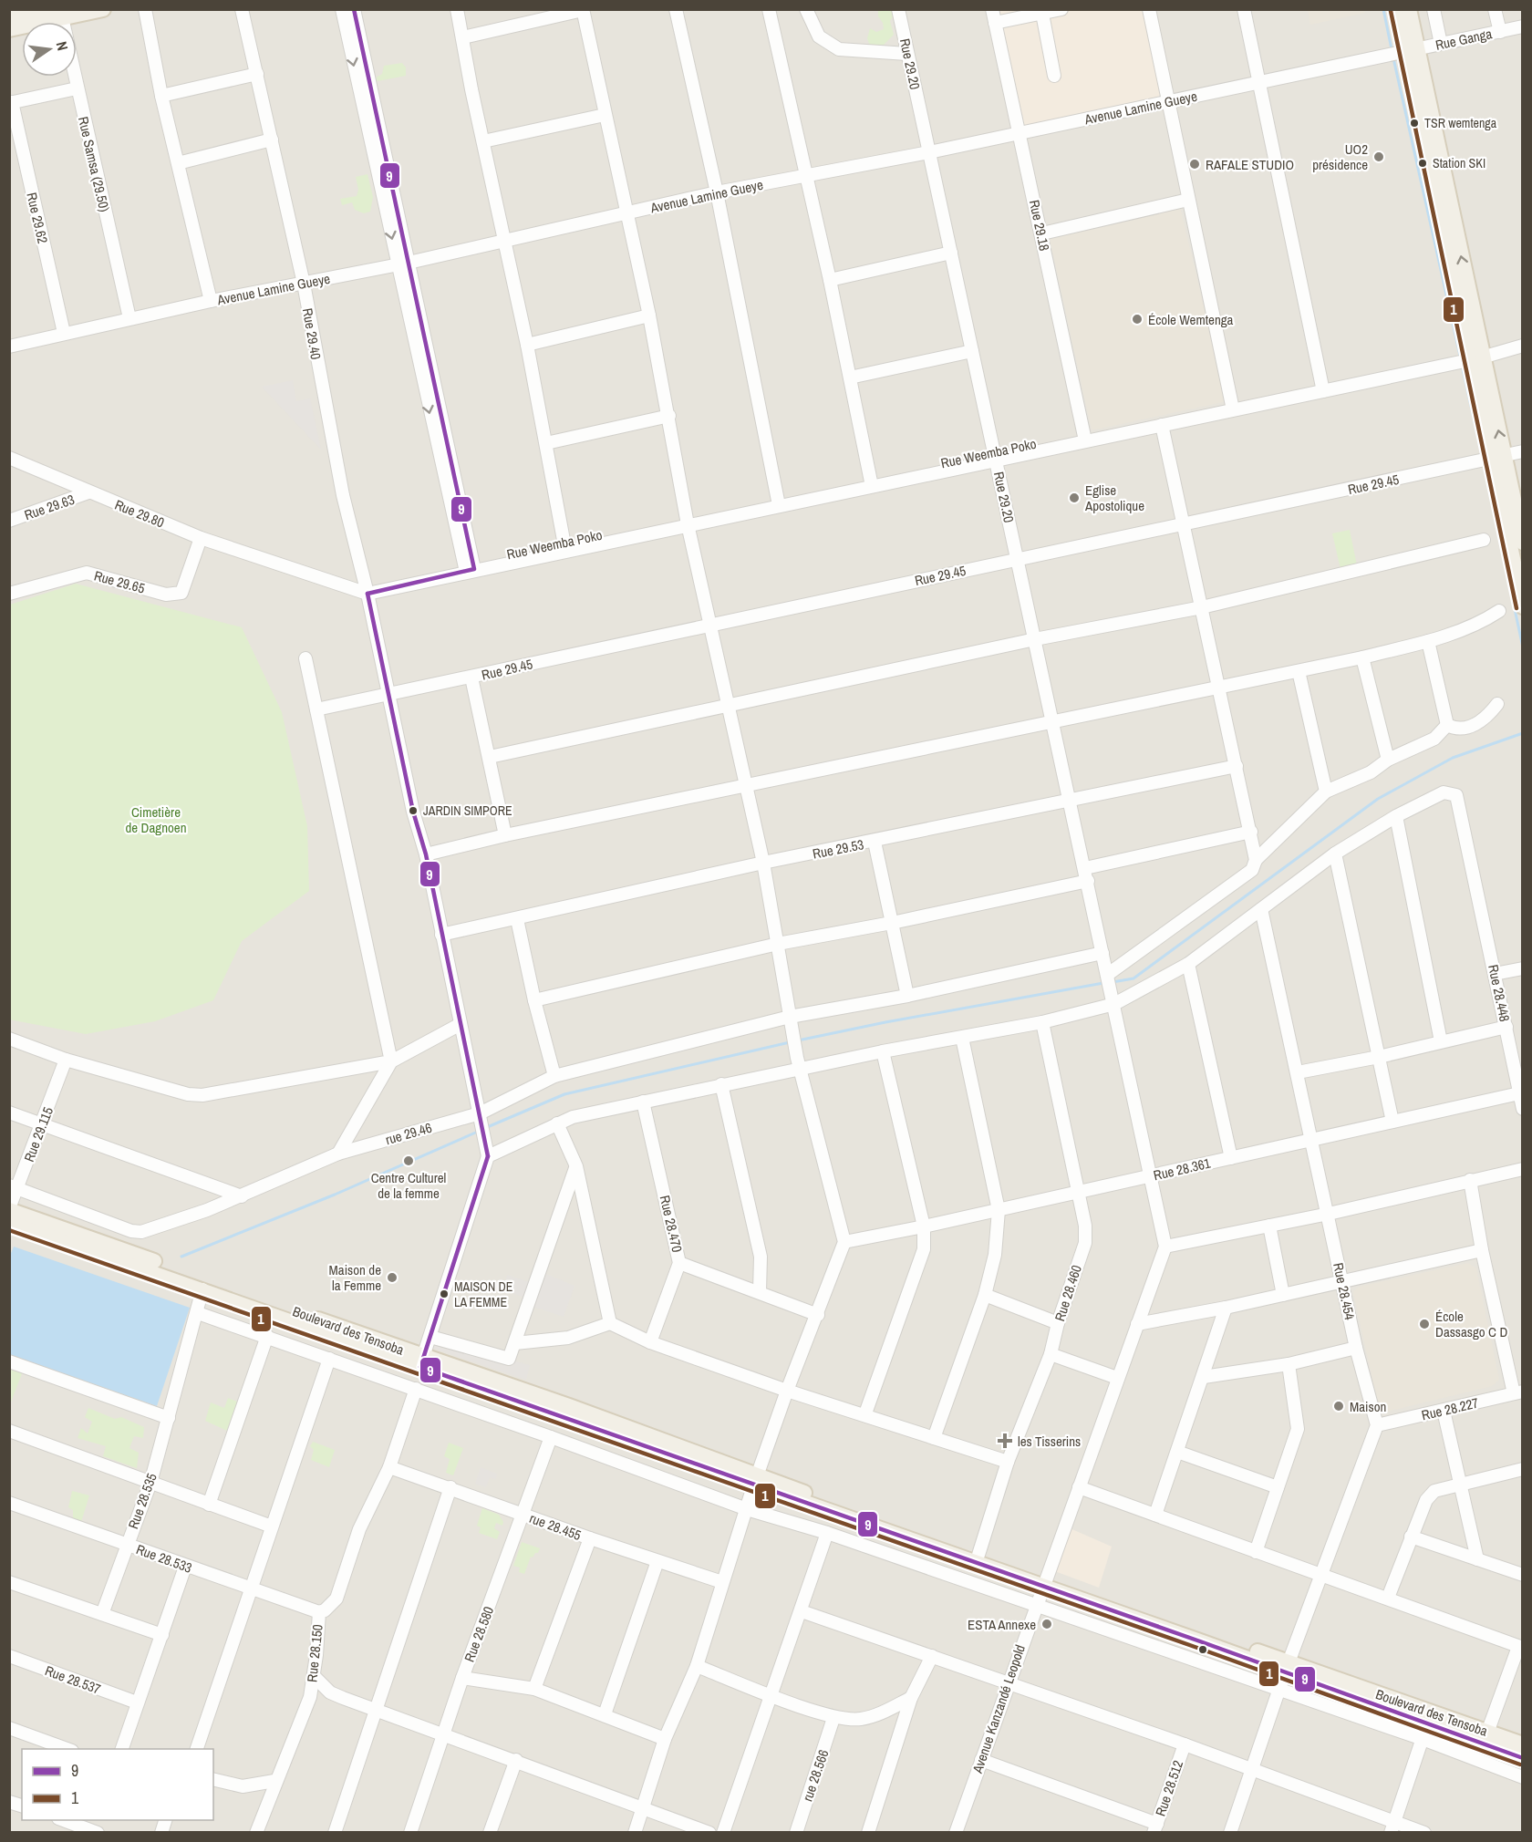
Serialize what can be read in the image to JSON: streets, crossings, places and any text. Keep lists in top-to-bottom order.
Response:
{
  "streets": {
    "main road": ["Boulevard des Tensoba"],
    "street": [
      "Rue Ganga",
      "Rue 29.20",
      "Avenue Lamine Gueye",
      "Rue Samsa (29.50)",
      "Rue 29.62",
      "Rue 29.18",
      "Rue 29.40",
      "Rue Weemba Poko",
      "Rue 29.45",
      "Rue 29.63",
      "Rue 29.80",
      "Rue 29.65",
      "Rue 29.53",
      "Rue 28.448",
      "rue 29.46",
      "Rue 29.115",
      "Rue 28.361",
      "Rue 28.470",
      "Rue 28.454",
      "Rue 28.460",
      "Rue 28.227",
      "Rue 28.535",
      "rue 28.455",
      "Rue 28.533",
      "Rue 28.580",
      "Rue 28.150",
      "Rue 28.537",
      "Avenue Kanzandé Leopold",
      "rue 28.566",
      "Rue 28.512"
    ]
  },
  "crossings": [
    ["Rue Ganga", "Avenue Lamine Gueye"],
    ["Rue 29.20", "Avenue Lamine Gueye"],
    ["Rue 29.20", "Rue Weemba Poko"],
    ["Rue 29.20", "Rue 29.45"],
    ["Rue 29.20", "Rue 29.53"],
    ["Rue 29.20", "rue 29.46"],
    ["Avenue Lamine Gueye", "Rue Samsa (29.50)"],
    ["Avenue Lamine Gueye", "Rue 29.62"],
    ["Avenue Lamine Gueye", "Rue 29.18"],
    ["Avenue Lamine Gueye", "Rue 29.40"],
    ["Rue 29.18", "Rue Weemba Poko"],
    ["Rue 29.40", "Rue Weemba Poko"],
    ["Rue 29.40", "Rue 29.80"],
    ["Rue Weemba Poko", "Rue 29.80"],
    ["Rue 29.63", "Rue 29.80"],
    ["Rue 29.80", "Rue 29.65"],
    ["Rue 28.448", "Rue 28.361"],
    ["rue 29.46", "Rue 29.115"],
    ["Rue 29.115", "Boulevard des Tensoba"],
    ["Rue 28.361", "Rue 28.454"],
    ["Rue 28.361", "Rue 28.460"],
    ["Rue 28.454", "Rue 28.227"],
    ["Rue 28.460", "Boulevard des Tensoba"],
    ["Boulevard des Tensoba", "Rue 28.535"],
    ["Boulevard des Tensoba", "Avenue Kanzandé Leopold"],
    ["Rue 28.535", "Rue 28.533"],
    ["rue 28.455", "Rue 28.580"],
    ["rue 28.455", "Rue 28.150"],
    ["Rue 28.533", "Rue 28.150"]
  ],
  "parks": ["Cimetière de Dagnoen"],
  "places": {
    "other": [
      "TSR wemtenga",
      "UO2 présidence",
      "Station SKI",
      "RAFALE STUDIO",
      "École Wemtenga",
      "Eglise Apostolique",
      "JARDIN SIMPORE",
      "Centre Culturel de la femme",
      "Maison de la Femme",
      "MAISON DE LA FEMME",
      "École Dassasgo C D",
      "Maison",
      "ESTA Annexe"
    ],
    "health": ["les Tisserins"]
  },
  "lines": ["transit line 9", "transit line 1"],
  "legend": ["9", "1"],
  "north": "right"
}
